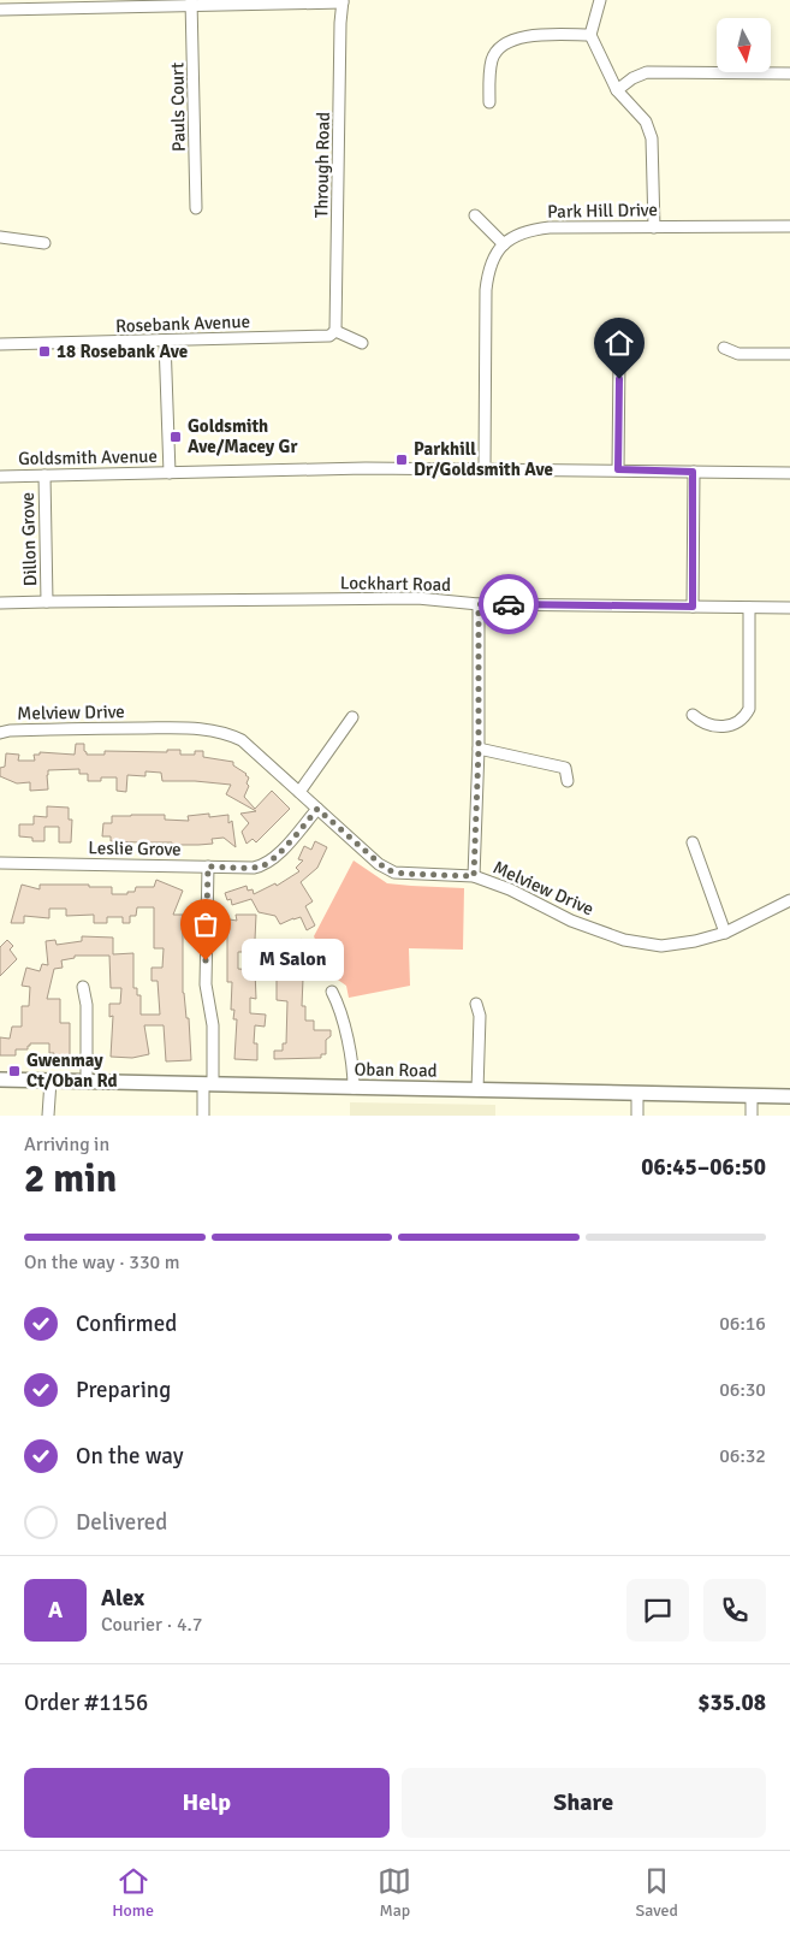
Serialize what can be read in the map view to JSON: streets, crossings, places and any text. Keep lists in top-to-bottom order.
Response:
{
  "streets": {
    "street": [
      "Pauls Court",
      "Through Road",
      "Park Hill Drive",
      "Rosebank Avenue",
      "Goldsmith Avenue",
      "Dillon Grove",
      "Lockhart Road",
      "Melview Drive",
      "Leslie Grove",
      "Oban Road"
    ]
  },
  "crossings": [
    ["Through Road", "Rosebank Avenue"],
    ["Park Hill Drive", "Goldsmith Avenue"],
    ["Goldsmith Avenue", "Dillon Grove"],
    ["Dillon Grove", "Lockhart Road"],
    ["Melview Drive", "Leslie Grove"]
  ],
  "places": {
    "transit": [
      "18 Rosebank Ave",
      "Goldsmith Ave/Macey Gr",
      "Parkhill Dr/Goldsmith Ave",
      "Gwenmay Ct/Oban Rd"
    ],
    "other": ["M Salon"]
  },
  "north": "bottom",
  "page": {
    "bubble": "M Salon",
    "heading": ["2 min", "Arriving in", "06:45–06:50"],
    "panel": [
      "Alex",
      "Courier · 4.7",
      "Order #1156",
      "$35.08"
    ],
    "bar": "On the way · 330 m",
    "list": [
      ["Confirmed", "06:16"],
      ["Preparing", "06:30"],
      ["On the way", "06:32"],
      "Delivered"
    ],
    "round": "A",
    "buttons": ["Help", "Share"],
    "tabs": ["Home", "Map", "Saved"]
  }
}
